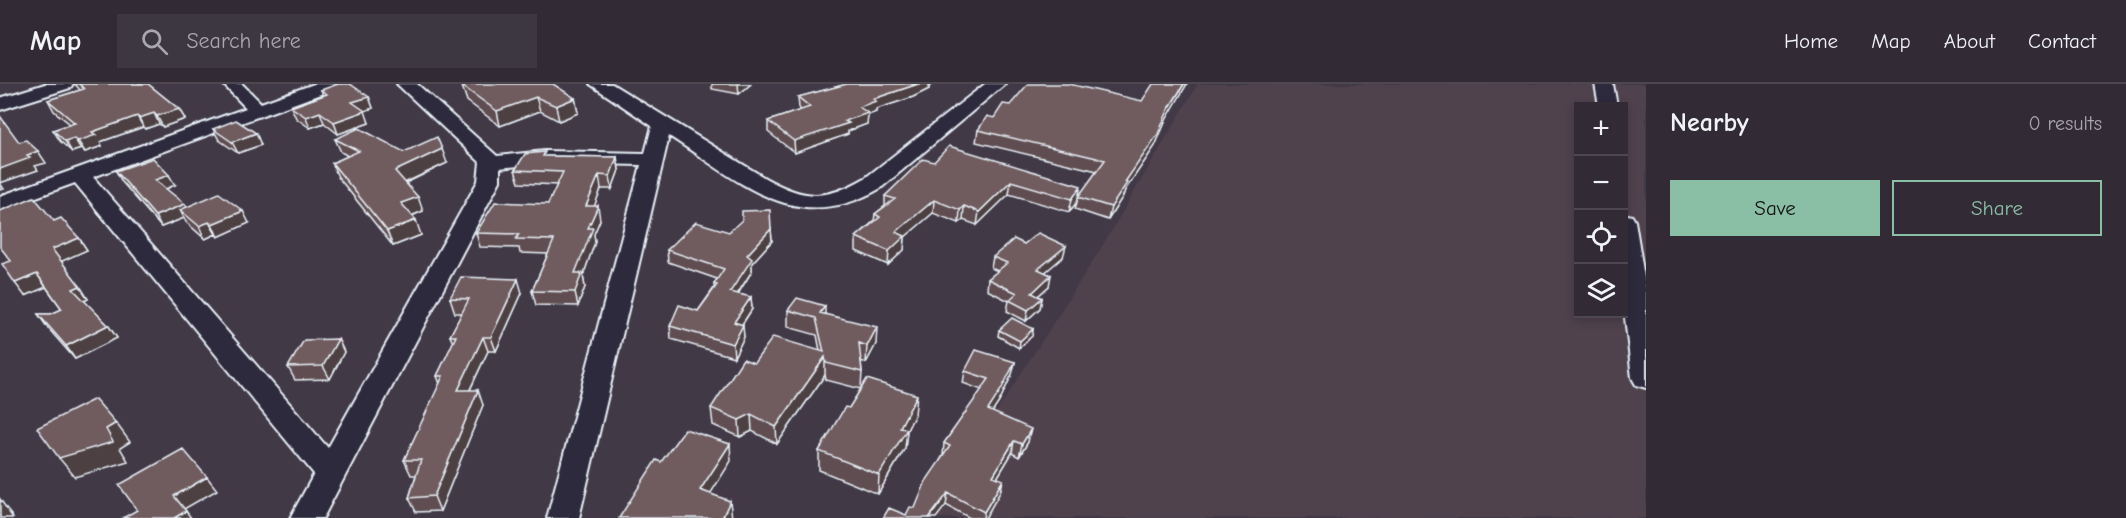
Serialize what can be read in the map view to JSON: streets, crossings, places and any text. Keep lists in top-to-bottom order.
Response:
{
  "page": {
    "header": "Map",
    "search": "Search here",
    "nav": [
      "Home",
      "Map",
      "About",
      "Contact"
    ],
    "heading": ["Nearby", "0 results"],
    "map_buttons": ["+", "−"],
    "buttons": ["Save", "Share"]
  }
}
